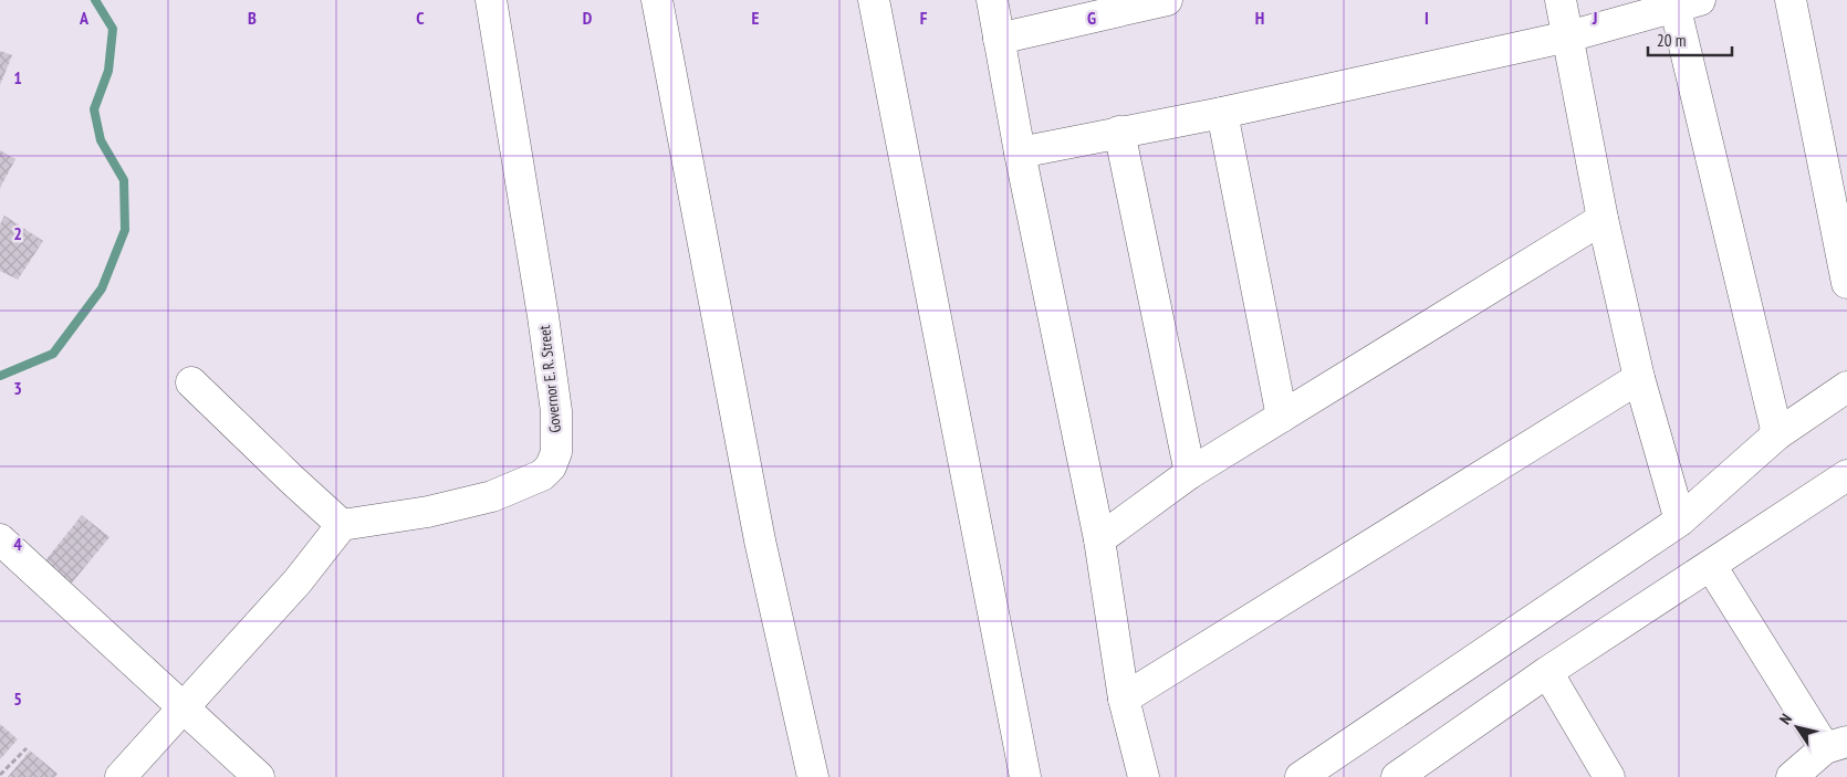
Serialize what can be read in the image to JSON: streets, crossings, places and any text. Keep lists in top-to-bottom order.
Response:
{
  "streets": {
    "street": ["Governor E. R. Street"]
  },
  "scale_bar": "20 m",
  "north": "top left",
  "grid": {
    "columns": [
      "A",
      "B",
      "C",
      "D",
      "E",
      "F",
      "G",
      "H",
      "I",
      "J"
    ],
    "rows": [
      "1",
      "2",
      "3",
      "4",
      "5"
    ]
  }
}
